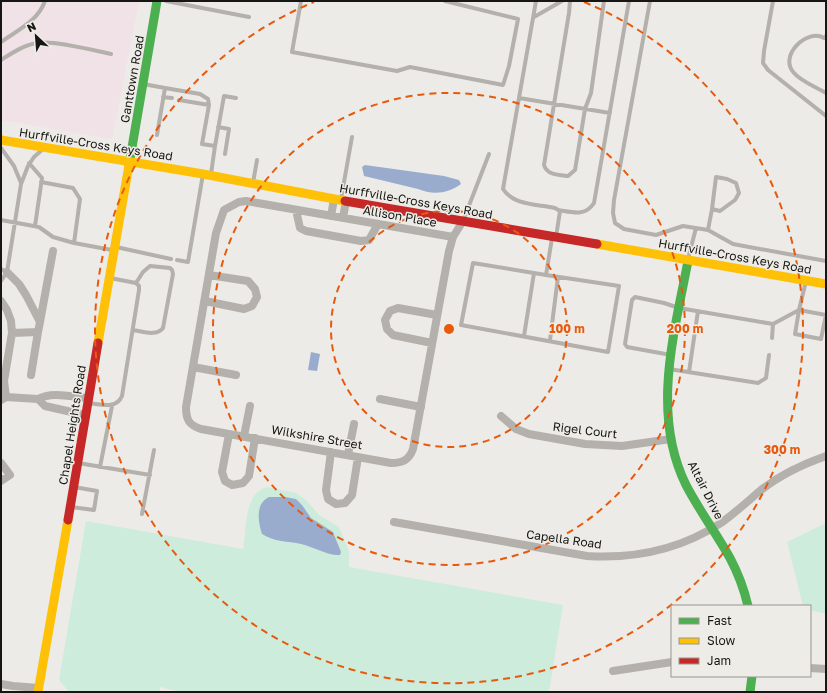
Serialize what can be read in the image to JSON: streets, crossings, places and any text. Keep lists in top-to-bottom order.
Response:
{
  "streets": {
    "street": [
      "Ganttown Road",
      "Hurffville-Cross Keys Road",
      "Allison Place",
      "Chapel Heights Road",
      "Rigel Court",
      "Wilkshire Street",
      "Altair Drive",
      "Capella Road"
    ]
  },
  "crossings": [
    ["Ganttown Road", "Hurffville-Cross Keys Road"],
    ["Ganttown Road", "Chapel Heights Road"],
    ["Hurffville-Cross Keys Road", "Chapel Heights Road"],
    ["Hurffville-Cross Keys Road", "Wilkshire Street"],
    ["Hurffville-Cross Keys Road", "Altair Drive"],
    ["Allison Place", "Wilkshire Street"],
    ["Rigel Court", "Altair Drive"],
    ["Altair Drive", "Capella Road"]
  ],
  "legend": ["Fast", "Slow", "Jam"],
  "north": "top left",
  "rings": ["100 m", "200 m", "300 m"]
}
